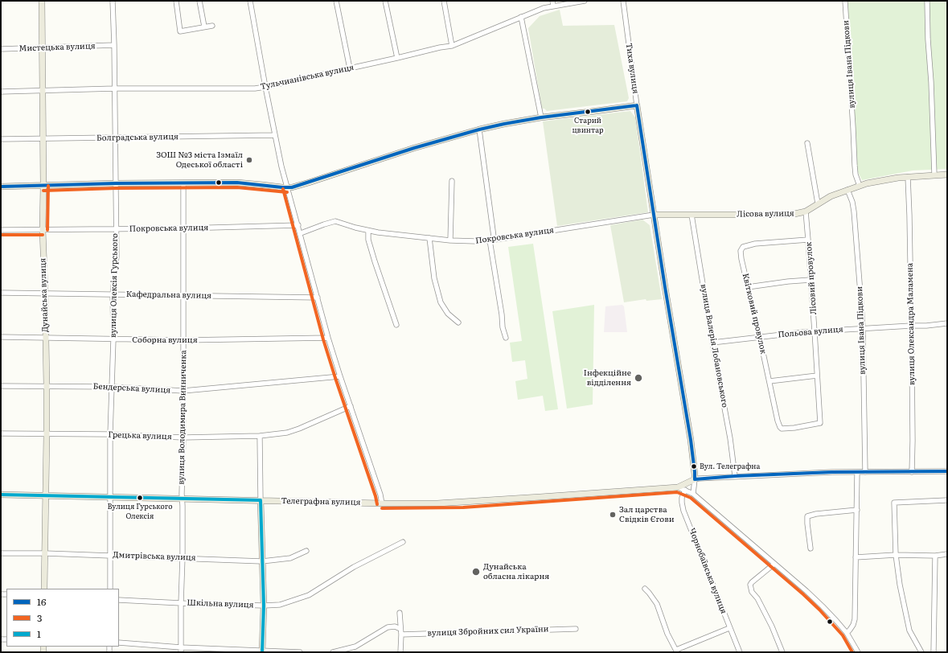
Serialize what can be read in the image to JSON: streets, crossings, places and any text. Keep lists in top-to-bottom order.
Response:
{
  "streets": {
    "main road": [
      "Тиха вулиця",
      "Лісова вулиця",
      "Дунайська вулиця",
      "Телеграфна вулиця"
    ],
    "street": [
      "Мистецька вулиця",
      "вулиця Івана Підкови",
      "Тульчианівська вулиця",
      "Болградська вулиця",
      "Покровська вулиця",
      "Лісовий провулок",
      "вулиця Олексія Гурського",
      "Кафедральна вулиця",
      "Квітковий провулок",
      "вулиця Олександра Маламена",
      "Польова вулиця",
      "Соборна вулиця",
      "вулиця Валерія Лобановського",
      "Бендерська вулиця",
      "вулиця Володимира Винниченка",
      "Грецька вулиця",
      "Дмитрівська вулиця",
      "Чорнобаївська вулиця",
      "Шкільна вулиця",
      "вулиця Збройних сил України"
    ]
  },
  "crossings": [
    ["Мистецька вулиця", "вулиця Олексія Гурського"],
    ["Мистецька вулиця", "Дунайська вулиця"],
    ["вулиця Івана Підкови", "Лісова вулиця"],
    ["вулиця Івана Підкови", "Польова вулиця"],
    ["вулиця Івана Підкови", "Телеграфна вулиця"],
    ["Тиха вулиця", "Лісова вулиця"],
    ["Тиха вулиця", "Покровська вулиця"],
    ["Тиха вулиця", "Телеграфна вулиця"],
    ["Тульчианівська вулиця", "вулиця Олексія Гурського"],
    ["Тульчианівська вулиця", "Дунайська вулиця"],
    ["Болградська вулиця", "вулиця Олексія Гурського"],
    ["Болградська вулиця", "Дунайська вулиця"],
    ["Лісова вулиця", "Покровська вулиця"],
    ["Лісова вулиця", "Лісовий провулок"],
    ["Лісова вулиця", "вулиця Олександра Маламена"],
    ["Лісова вулиця", "вулиця Валерія Лобановського"],
    ["Покровська вулиця", "вулиця Олексія Гурського"],
    ["Покровська вулиця", "Дунайська вулиця"],
    ["Покровська вулиця", "вулиця Володимира Винниченка"],
    ["Лісовий провулок", "Квітковий провулок"],
    ["Лісовий провулок", "Польова вулиця"],
    ["вулиця Олексія Гурського", "Кафедральна вулиця"],
    ["вулиця Олексія Гурського", "Соборна вулиця"],
    ["вулиця Олексія Гурського", "Бендерська вулиця"],
    ["вулиця Олексія Гурського", "Грецька вулиця"],
    ["вулиця Олексія Гурського", "Телеграфна вулиця"],
    ["вулиця Олексія Гурського", "Дмитрівська вулиця"],
    ["Дунайська вулиця", "Кафедральна вулиця"],
    ["Дунайська вулиця", "Соборна вулиця"],
    ["Дунайська вулиця", "Бендерська вулиця"],
    ["Дунайська вулиця", "Грецька вулиця"],
    ["Дунайська вулиця", "Телеграфна вулиця"],
    ["Дунайська вулиця", "Дмитрівська вулиця"],
    ["Кафедральна вулиця", "вулиця Володимира Винниченка"],
    ["Квітковий провулок", "Польова вулиця"],
    ["вулиця Олександра Маламена", "Польова вулиця"],
    ["вулиця Олександра Маламена", "Телеграфна вулиця"],
    ["Польова вулиця", "вулиця Валерія Лобановського"],
    ["Соборна вулиця", "вулиця Володимира Винниченка"],
    ["вулиця Валерія Лобановського", "Телеграфна вулиця"],
    ["Бендерська вулиця", "вулиця Володимира Винниченка"],
    ["вулиця Володимира Винниченка", "Грецька вулиця"],
    ["вулиця Володимира Винниченка", "Телеграфна вулиця"],
    ["вулиця Володимира Винниченка", "Дмитрівська вулиця"],
    ["вулиця Володимира Винниченка", "Шкільна вулиця"]
  ],
  "places": [
    "Старий цвинтар",
    "ЗОШ №3 міста Ізмаїл Одеської області",
    "Інфекційне відділення",
    "Вул. Телеграфна",
    "Вулиця Гурського Олексія",
    "Зал царства Свідків Єгови",
    "Дунайська обласна лікарня"
  ],
  "lines": ["transit line 16", "transit line 3", "transit line 1"],
  "legend": ["16", "3", "1"]
}
